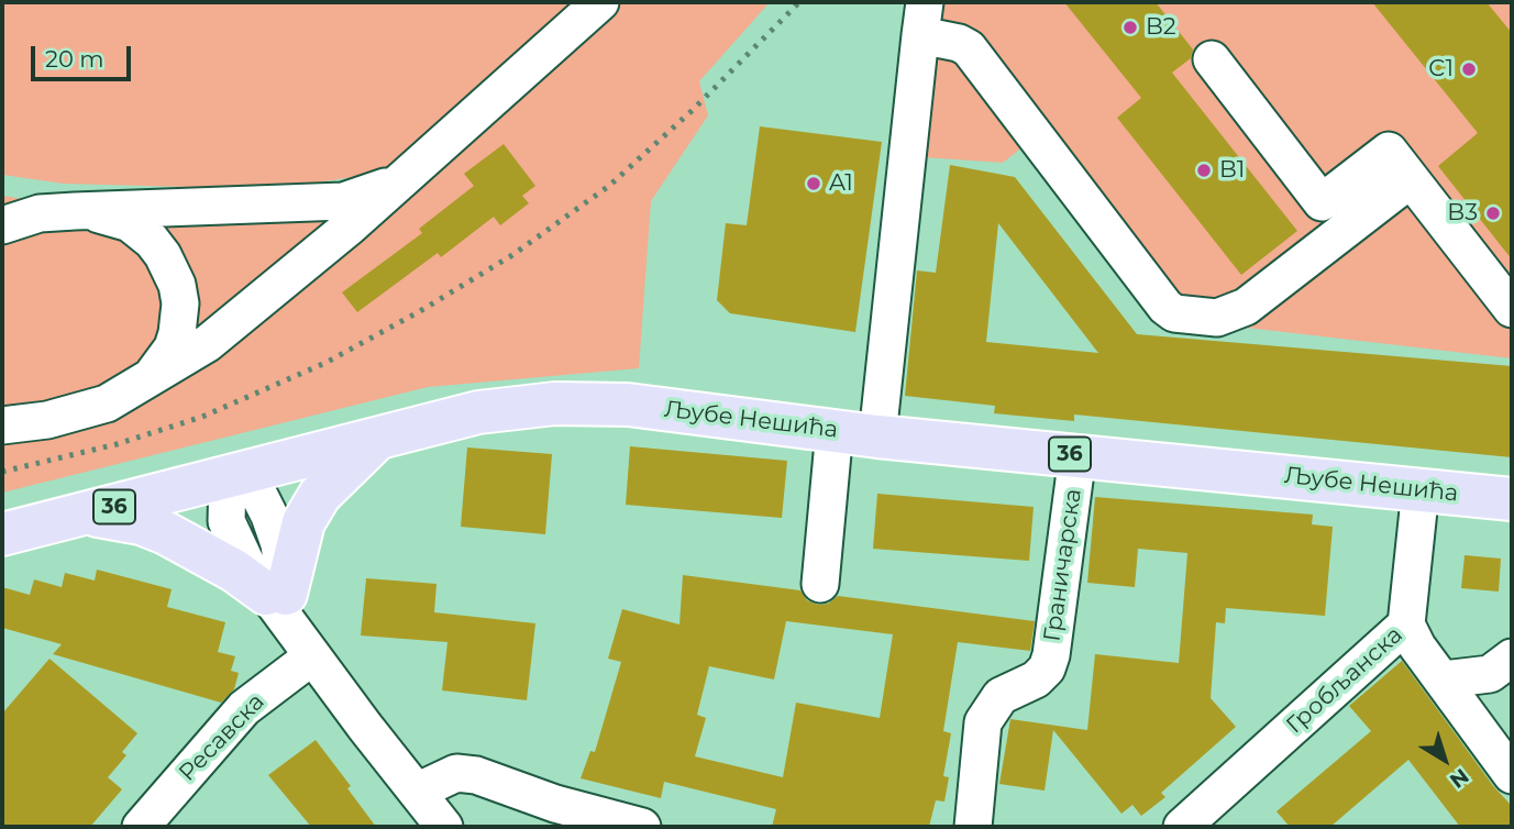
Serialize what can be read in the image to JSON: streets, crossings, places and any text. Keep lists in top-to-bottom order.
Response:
{
  "streets": {
    "main road": ["Љубе Нешића", "36"],
    "street": ["Граничарска", "Гробљанска", "Ресавска"]
  },
  "crossings": [
    ["Љубе Нешића", "Граничарска"],
    ["Љубе Нешића", "Гробљанска"]
  ],
  "places": [
    "B2",
    "C1",
    "B1",
    "A1",
    "B3"
  ],
  "scale_bar": "20 m",
  "north": "bottom right"
}
